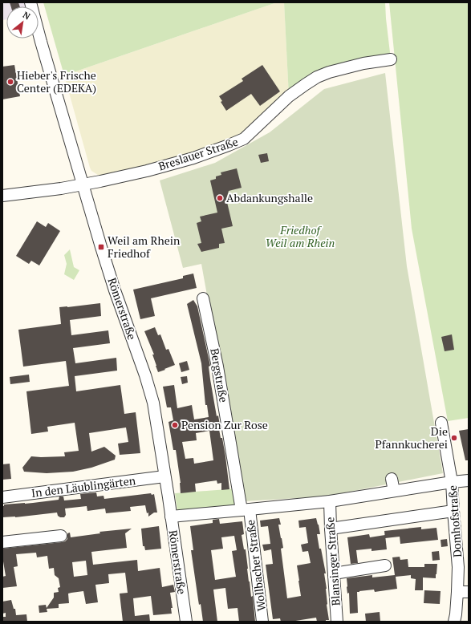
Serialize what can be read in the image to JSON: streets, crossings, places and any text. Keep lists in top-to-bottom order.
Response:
{
  "streets": {
    "street": [
      "Breslauer Straße",
      "Römerstraße",
      "Bergstraße",
      "In den Läublingärten",
      "Domhofstraße",
      "Blansinger Straße",
      "Wollbacher Straße"
    ]
  },
  "crossings": [
    ["Breslauer Straße", "Römerstraße"],
    ["Römerstraße", "In den Läublingärten"],
    ["Bergstraße", "Wollbacher Straße"]
  ],
  "parks": ["Friedhof Weil am Rhein"],
  "places": {
    "other": [
      "Hieber's Frische Center (EDEKA)",
      "Abdankungshalle",
      "Pension Zur Rose",
      "Die Pfannkucherei"
    ],
    "transit": ["Weil am Rhein Friedhof"]
  },
  "north": "top right"
}
